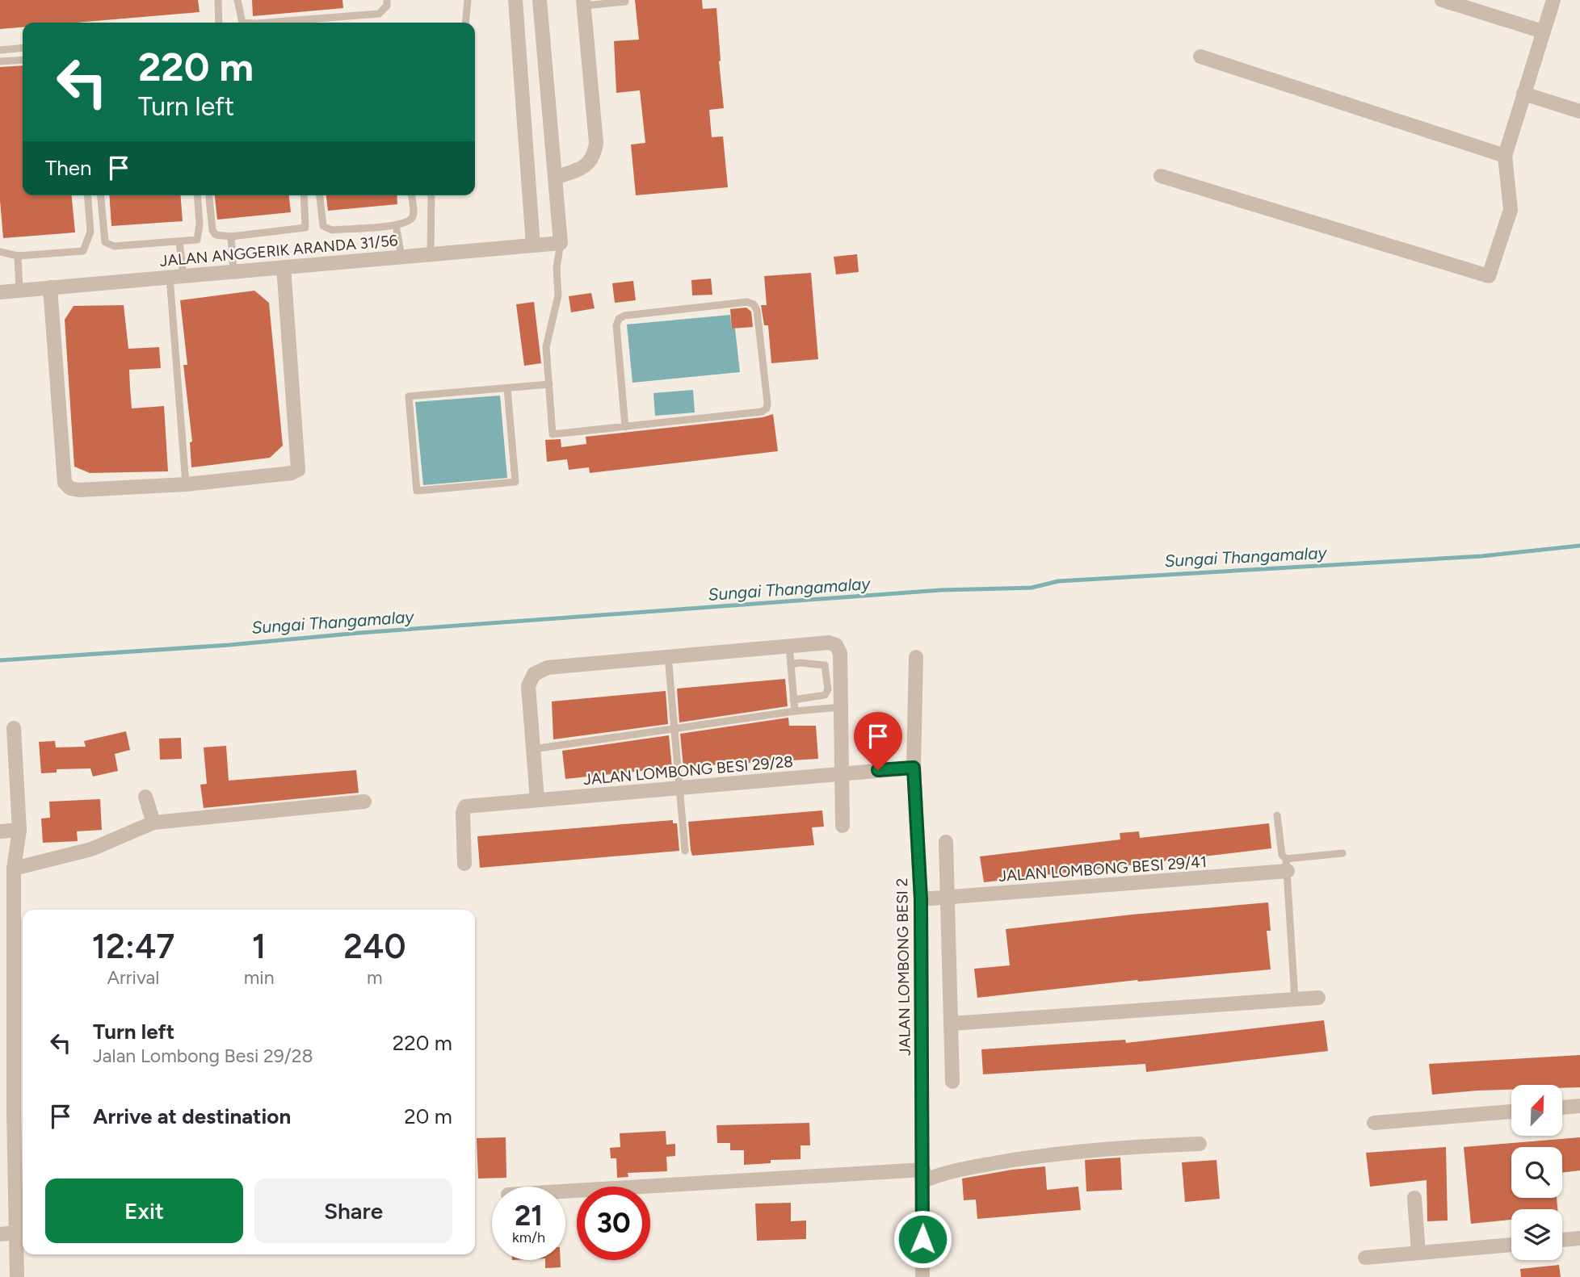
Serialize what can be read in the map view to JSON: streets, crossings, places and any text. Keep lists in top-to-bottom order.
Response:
{
  "streets": {
    "street": [
      "JALAN ANGGERIK ARANDA 31/56",
      "JALAN LOMBONG BESI 29/28",
      "JALAN LOMBONG BESI 29/41",
      "JALAN LOMBONG BESI 2"
    ]
  },
  "crossings": [
    ["JALAN LOMBONG BESI 29/28", "JALAN LOMBONG BESI 2"],
    ["JALAN LOMBONG BESI 29/41", "JALAN LOMBONG BESI 2"]
  ],
  "water": ["Sungai Thangamalay"],
  "north": "top right",
  "page": {
    "turn": ["220 m", "Turn left"],
    "then": "Then",
    "eta": [
      "12:47",
      "Arrival",
      "1",
      "min",
      "240",
      "m"
    ],
    "list": [
      {
        "name": "Turn left",
        "note": "Jalan Lombong Besi 29/28",
        "value": "220 m"
      },
      {
        "name": "Arrive at destination",
        "value": "20 m"
      }
    ],
    "buttons": ["Exit", "Share"],
    "speed": "21 km/h",
    "limit": "30"
  }
}
